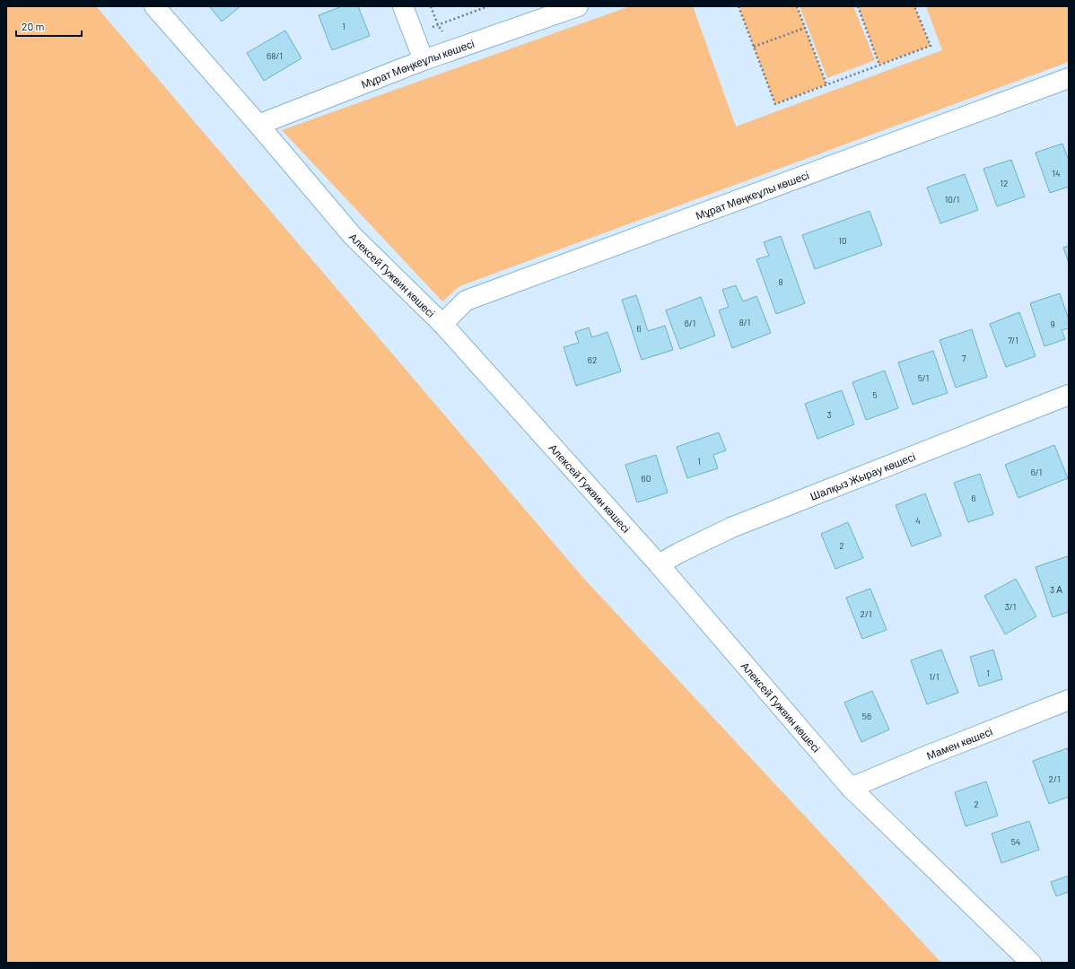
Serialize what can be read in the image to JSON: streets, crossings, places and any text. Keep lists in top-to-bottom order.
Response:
{
  "streets": {
    "street": [
      "Мұрат Мөңкеұлы көшесі",
      "Алексей Гужвин көшесі",
      "Шалқыз Жырау көшесі",
      "Мамен көшесі"
    ]
  },
  "crossings": [
    ["Мұрат Мөңкеұлы көшесі", "Алексей Гужвин көшесі"],
    ["Алексей Гужвин көшесі", "Шалқыз Жырау көшесі"],
    ["Алексей Гужвин көшесі", "Мамен көшесі"]
  ],
  "house_numbers": [
    "1",
    "68/1",
    "14",
    "12",
    "10/1",
    "10",
    "8",
    "8/1",
    "6/1",
    "9",
    "6",
    "7/1",
    "7",
    "62",
    "5/1",
    "5",
    "3",
    "1",
    "6/1",
    "60",
    "6",
    "4",
    "2",
    "3 А",
    "3/1",
    "2/1",
    "1",
    "1/1",
    "56",
    "2/1",
    "2",
    "54"
  ],
  "scale_bar": "20 m"
}
